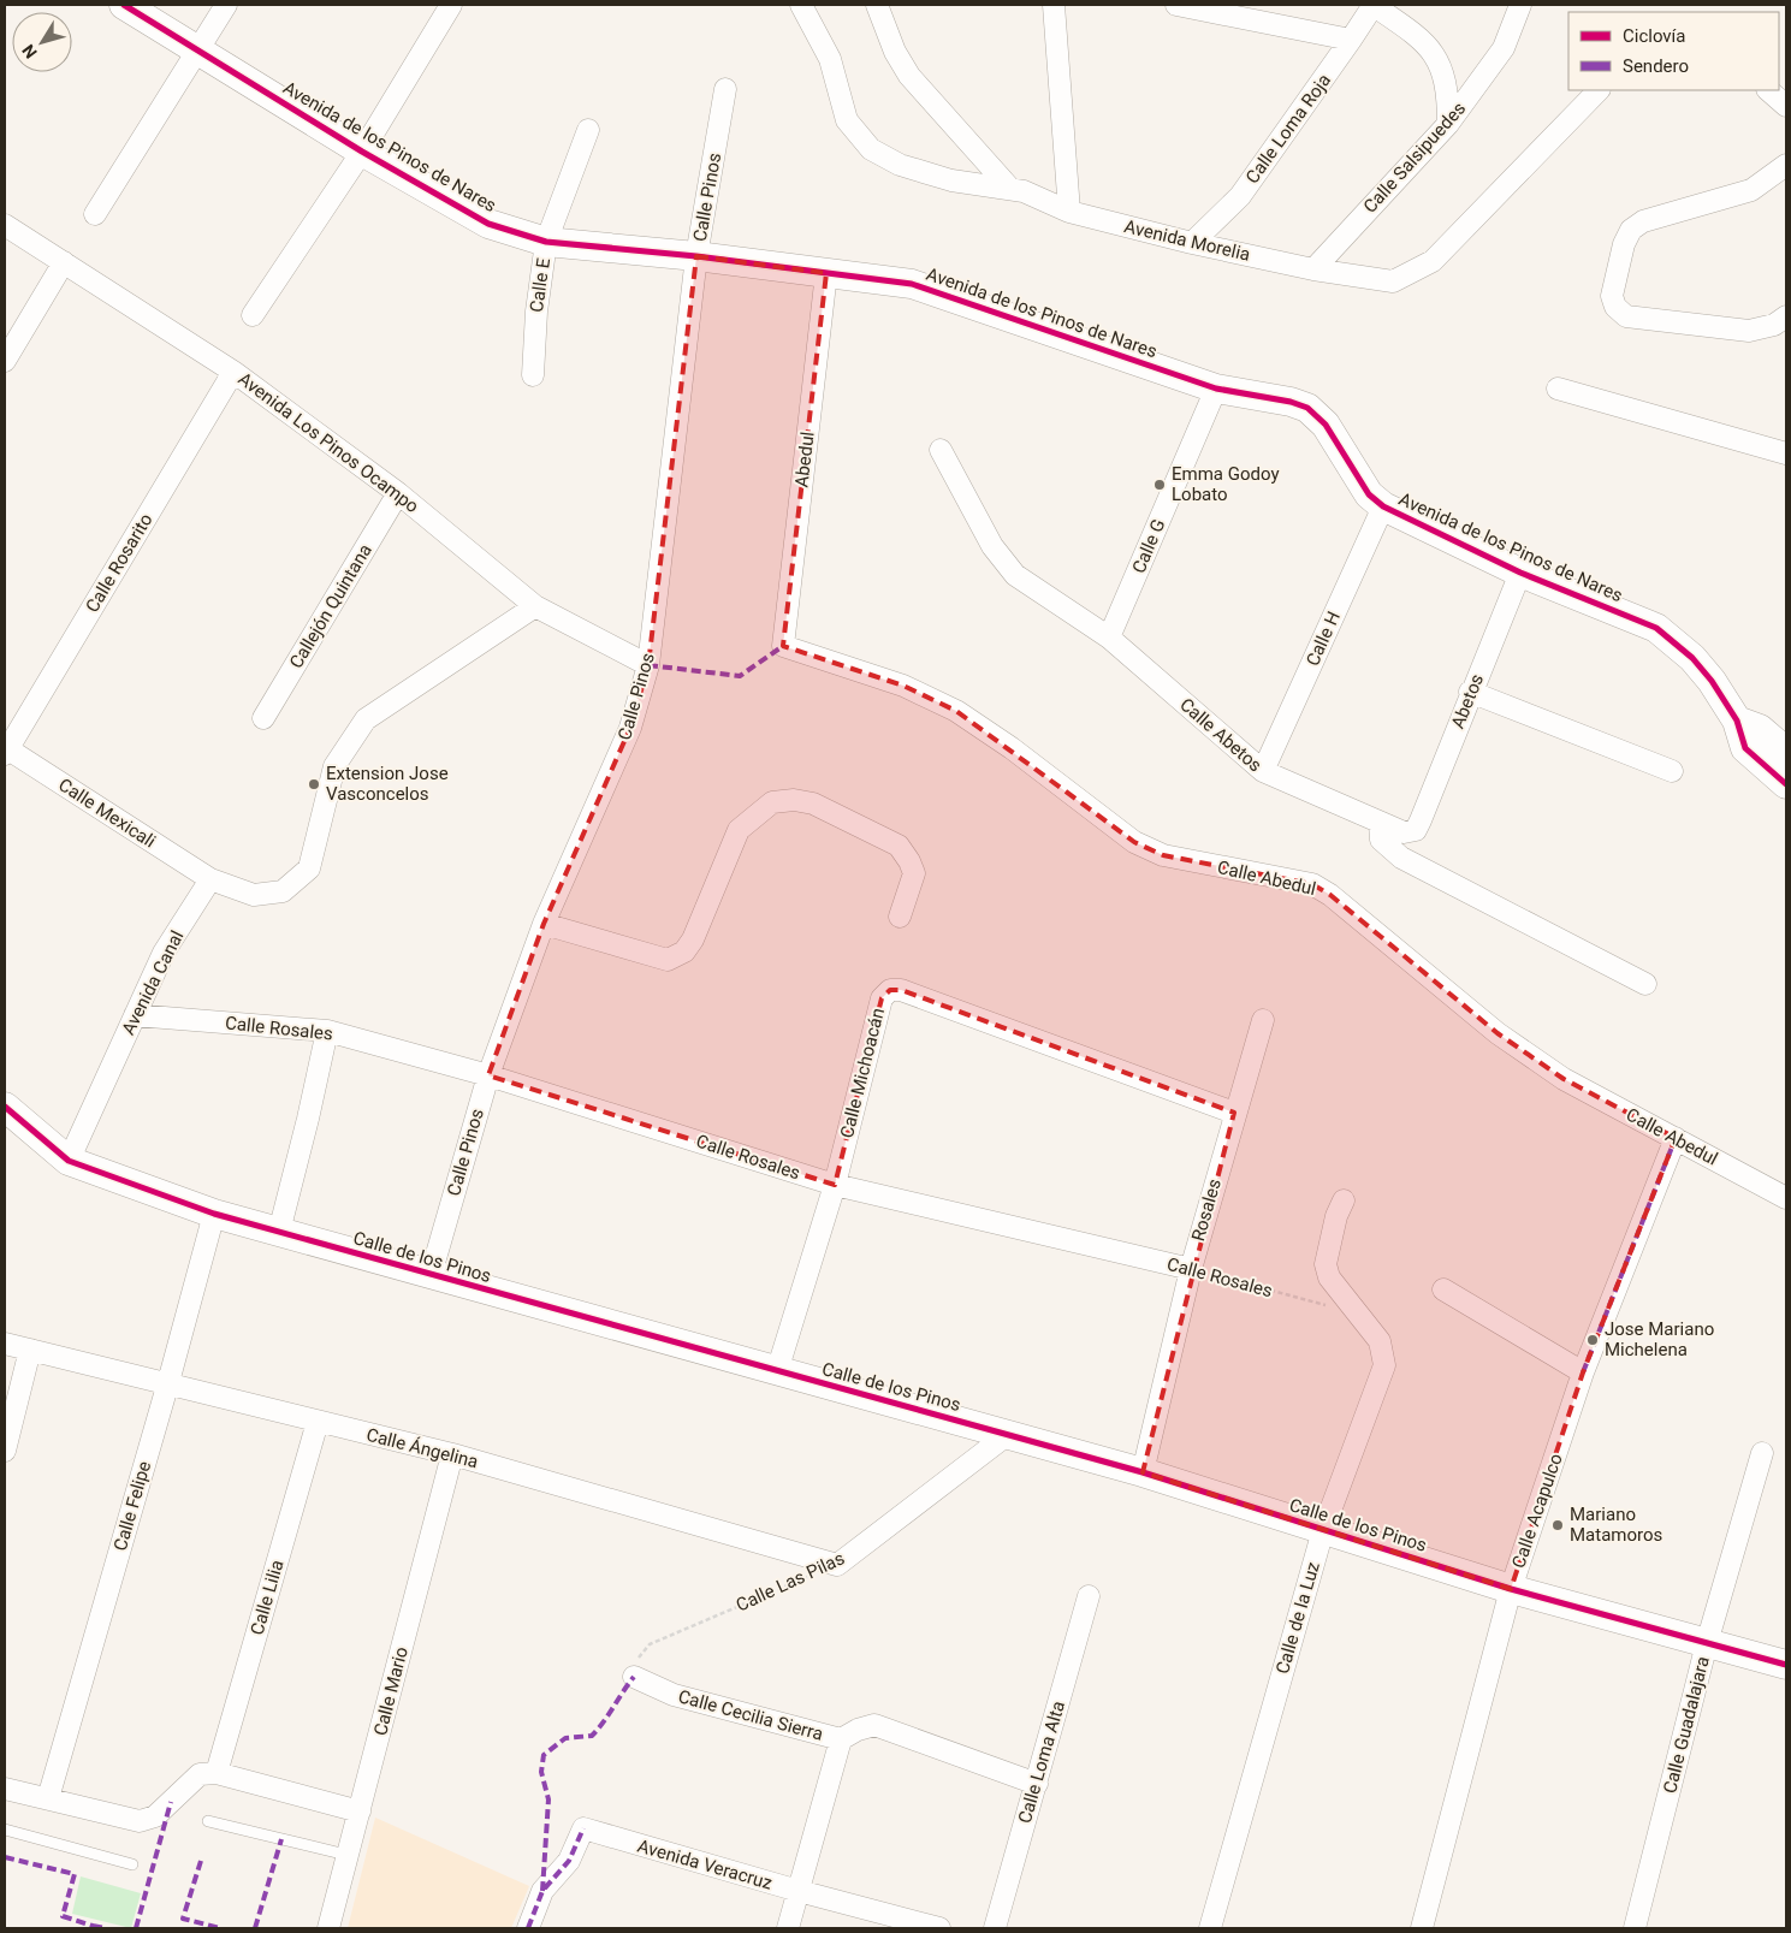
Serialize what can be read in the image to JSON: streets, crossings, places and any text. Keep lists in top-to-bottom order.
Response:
{
  "streets": {
    "street": [
      "Calle Loma Roja",
      "Avenida de los Pinos de Nares",
      "Calle Salsipuedes",
      "Calle Pinos",
      "Avenida Morelia",
      "Calle E",
      "Avenida Los Pinos Ocampo",
      "Abedul",
      "Calle G",
      "Calle Rosarito",
      "Callejón Quintana",
      "Calle H",
      "Abetos",
      "Calle Abetos",
      "Calle Mexicali",
      "Calle Abedul",
      "Avenida Canal",
      "Calle Rosales",
      "Calle Michoacán",
      "Rosales",
      "Calle de los Pinos",
      "Calle Ángelina",
      "Calle Felipe",
      "Calle Acapulco",
      "Calle Las Pilas",
      "Calle Lilia",
      "Calle de la Luz",
      "Calle Mario",
      "Calle Cecilia Sierra",
      "Calle Guadalajara",
      "Calle Loma Alta",
      "Avenida Veracruz"
    ]
  },
  "crossings": [
    ["Calle Loma Roja", "Avenida Morelia"],
    ["Avenida de los Pinos de Nares", "Calle Pinos"],
    ["Avenida de los Pinos de Nares", "Calle E"],
    ["Avenida de los Pinos de Nares", "Abedul"],
    ["Avenida de los Pinos de Nares", "Calle G"],
    ["Avenida de los Pinos de Nares", "Calle H"],
    ["Avenida de los Pinos de Nares", "Abetos"],
    ["Calle Salsipuedes", "Avenida Morelia"],
    ["Calle Pinos", "Avenida Los Pinos Ocampo"],
    ["Calle Pinos", "Calle Rosales"],
    ["Calle Pinos", "Calle de los Pinos"],
    ["Avenida Los Pinos Ocampo", "Calle Rosarito"],
    ["Avenida Los Pinos Ocampo", "Callejón Quintana"],
    ["Abedul", "Calle Abedul"],
    ["Calle G", "Calle Abetos"],
    ["Calle Rosarito", "Calle Mexicali"],
    ["Calle H", "Calle Abetos"],
    ["Abetos", "Calle Abetos"],
    ["Calle Mexicali", "Avenida Canal"],
    ["Calle Abedul", "Calle Acapulco"],
    ["Avenida Canal", "Calle Rosales"],
    ["Avenida Canal", "Calle de los Pinos"],
    ["Calle Rosales", "Calle Michoacán"],
    ["Calle Rosales", "Rosales"],
    ["Calle Rosales", "Calle de la Luz"],
    ["Calle Michoacán", "Rosales"],
    ["Calle Michoacán", "Calle de los Pinos"],
    ["Rosales", "Calle de los Pinos"],
    ["Calle de los Pinos", "Calle Felipe"],
    ["Calle de los Pinos", "Calle Acapulco"],
    ["Calle de los Pinos", "Calle Las Pilas"],
    ["Calle de los Pinos", "Calle de la Luz"],
    ["Calle de los Pinos", "Calle Guadalajara"],
    ["Calle Ángelina", "Calle Felipe"],
    ["Calle Ángelina", "Calle Las Pilas"],
    ["Calle Ángelina", "Calle Lilia"],
    ["Calle Ángelina", "Calle Mario"],
    ["Calle Las Pilas", "Calle Cecilia Sierra"],
    ["Calle Cecilia Sierra", "Calle Loma Alta"]
  ],
  "places": [
    "Emma Godoy Lobato",
    "Extension Jose Vasconcelos",
    "Jose Mariano Michelena",
    "Mariano Matamoros"
  ],
  "legend": ["Ciclovía", "Sendero"],
  "north": "bottom left"
}
